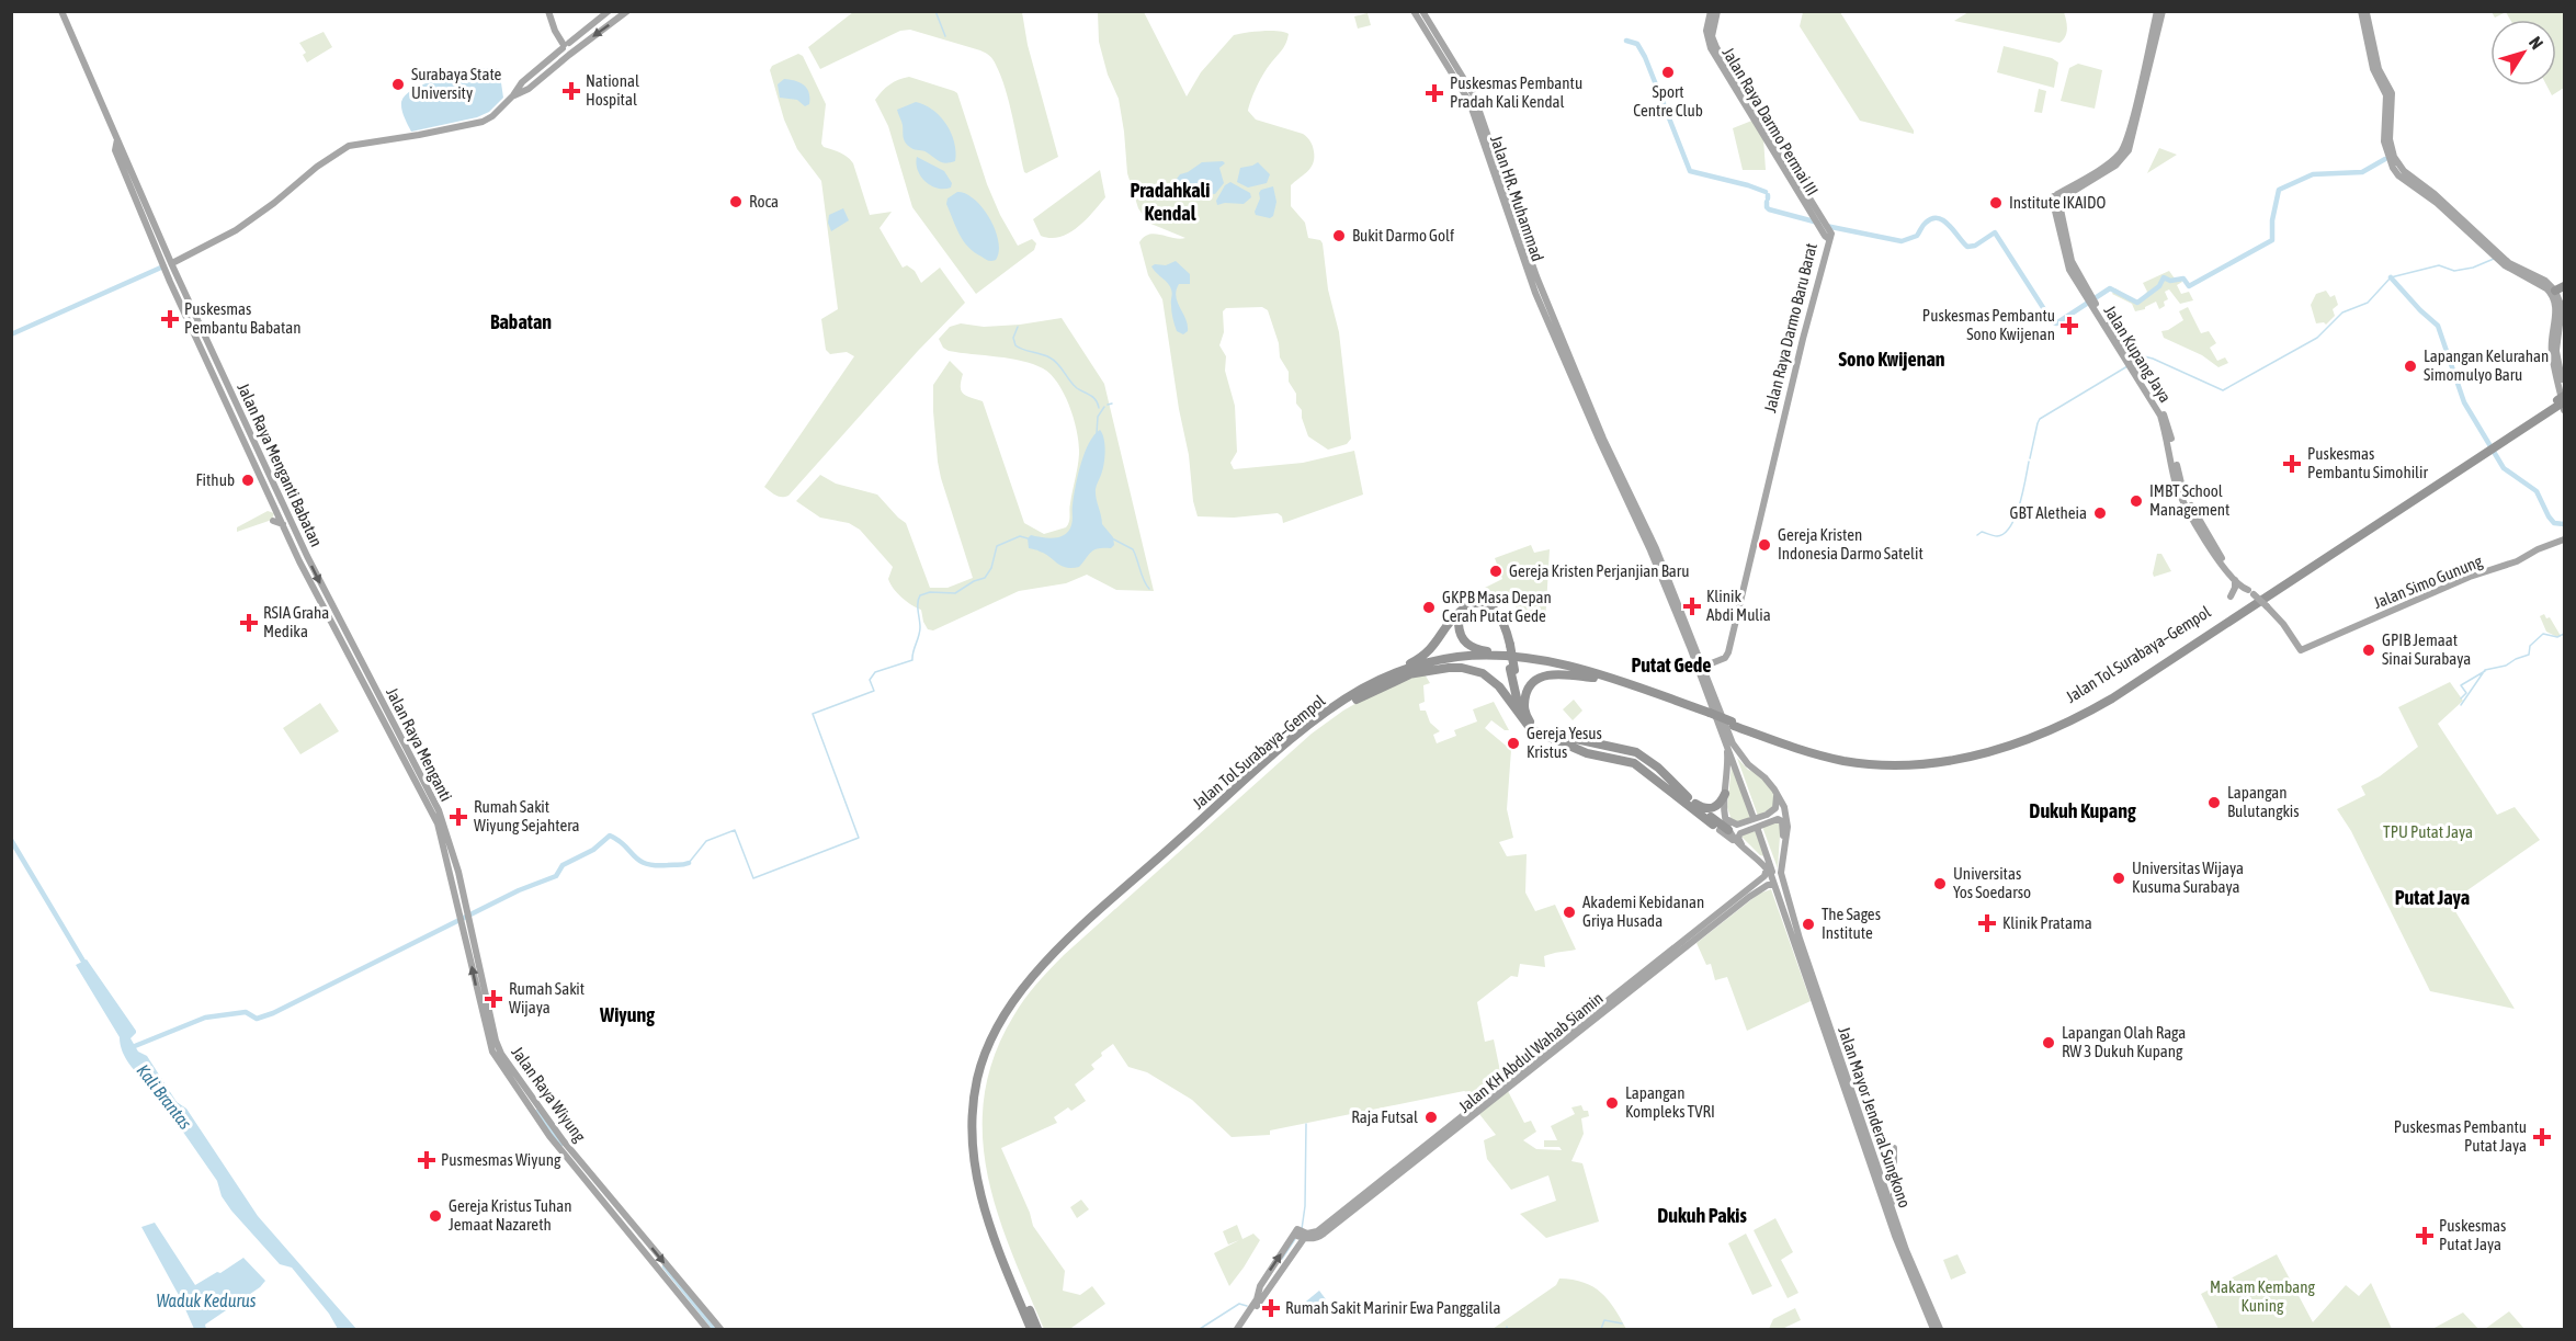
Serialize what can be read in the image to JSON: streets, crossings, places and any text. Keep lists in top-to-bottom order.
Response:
{
  "streets": {
    "highway": ["Jalan Tol Surabaya–Gempol"],
    "main road": [
      "Jalan Raya Darmo Permai III",
      "Jalan HR. Muhammad",
      "Jalan Raya Darmo Baru Barat",
      "Jalan Kupang Jaya",
      "Jalan Raya Menganti Babatan",
      "Jalan Simo Gunung",
      "Jalan Raya Menganti",
      "Jalan KH Abdul Wahab Siamin",
      "Jalan Raya Wiyung",
      "Jalan Mayor Jenderal Sungkono"
    ]
  },
  "crossings": [
    ["Jalan Raya Darmo Permai III", "Jalan Raya Darmo Baru Barat"],
    ["Jalan Kupang Jaya", "Jalan Simo Gunung"],
    ["Jalan Raya Menganti Babatan", "Jalan Raya Menganti"],
    ["Jalan Raya Menganti", "Jalan Raya Wiyung"]
  ],
  "districts": [
    "Pradahkali Kendal",
    "Babatan",
    "Sono Kwijenan",
    "Putat Gede",
    "Dukuh Kupang",
    "Putat Jaya",
    "Wiyung",
    "Dukuh Pakis"
  ],
  "water": ["Kali Brantas", "Waduk Kedurus"],
  "parks": ["TPU Putat Jaya", "Makam Kembang Kuning"],
  "places": {
    "other": [
      "Sport Centre Club",
      "Surabaya State University",
      "Roca",
      "Institute IKAIDO",
      "Bukit Darmo Golf",
      "Lapangan Kelurahan Simomulyo Baru",
      "Fithub",
      "IMBT School Management",
      "GBT Aletheia",
      "Gereja Kristen Indonesia Darmo Satelit",
      "Gereja Kristen Perjanjian Baru",
      "GKPB Masa Depan Cerah Putat Gede",
      "GPIB Jemaat Sinai Surabaya",
      "Gereja Yesus Kristus",
      "Lapangan Bulutangkis",
      "Universitas Wijaya Kusuma Surabaya",
      "Universitas Yos Soedarso",
      "Akademi Kebidanan Griya Husada",
      "The Sages Institute",
      "Lapangan Olah Raga RW 3 Dukuh Kupang",
      "Lapangan Kompleks TVRI",
      "Raja Futsal",
      "Gereja Kristus Tuhan Jemaat Nazareth"
    ],
    "health": [
      "National Hospital",
      "Puskesmas Pembantu Pradah Kali Kendal",
      "Puskesmas Pembantu Babatan",
      "Puskesmas Pembantu Sono Kwijenan",
      "Puskesmas Pembantu Simohilir",
      "Klinik Abdi Mulia",
      "RSIA Graha Medika",
      "Rumah Sakit Wiyung Sejahtera",
      "Klinik Pratama",
      "Rumah Sakit Wijaya",
      "Puskesmas Pembantu Putat Jaya",
      "Pusmesmas Wiyung",
      "Puskesmas Putat Jaya",
      "Rumah Sakit Marinir Ewa Panggalila"
    ]
  },
  "north": "top right"
}
